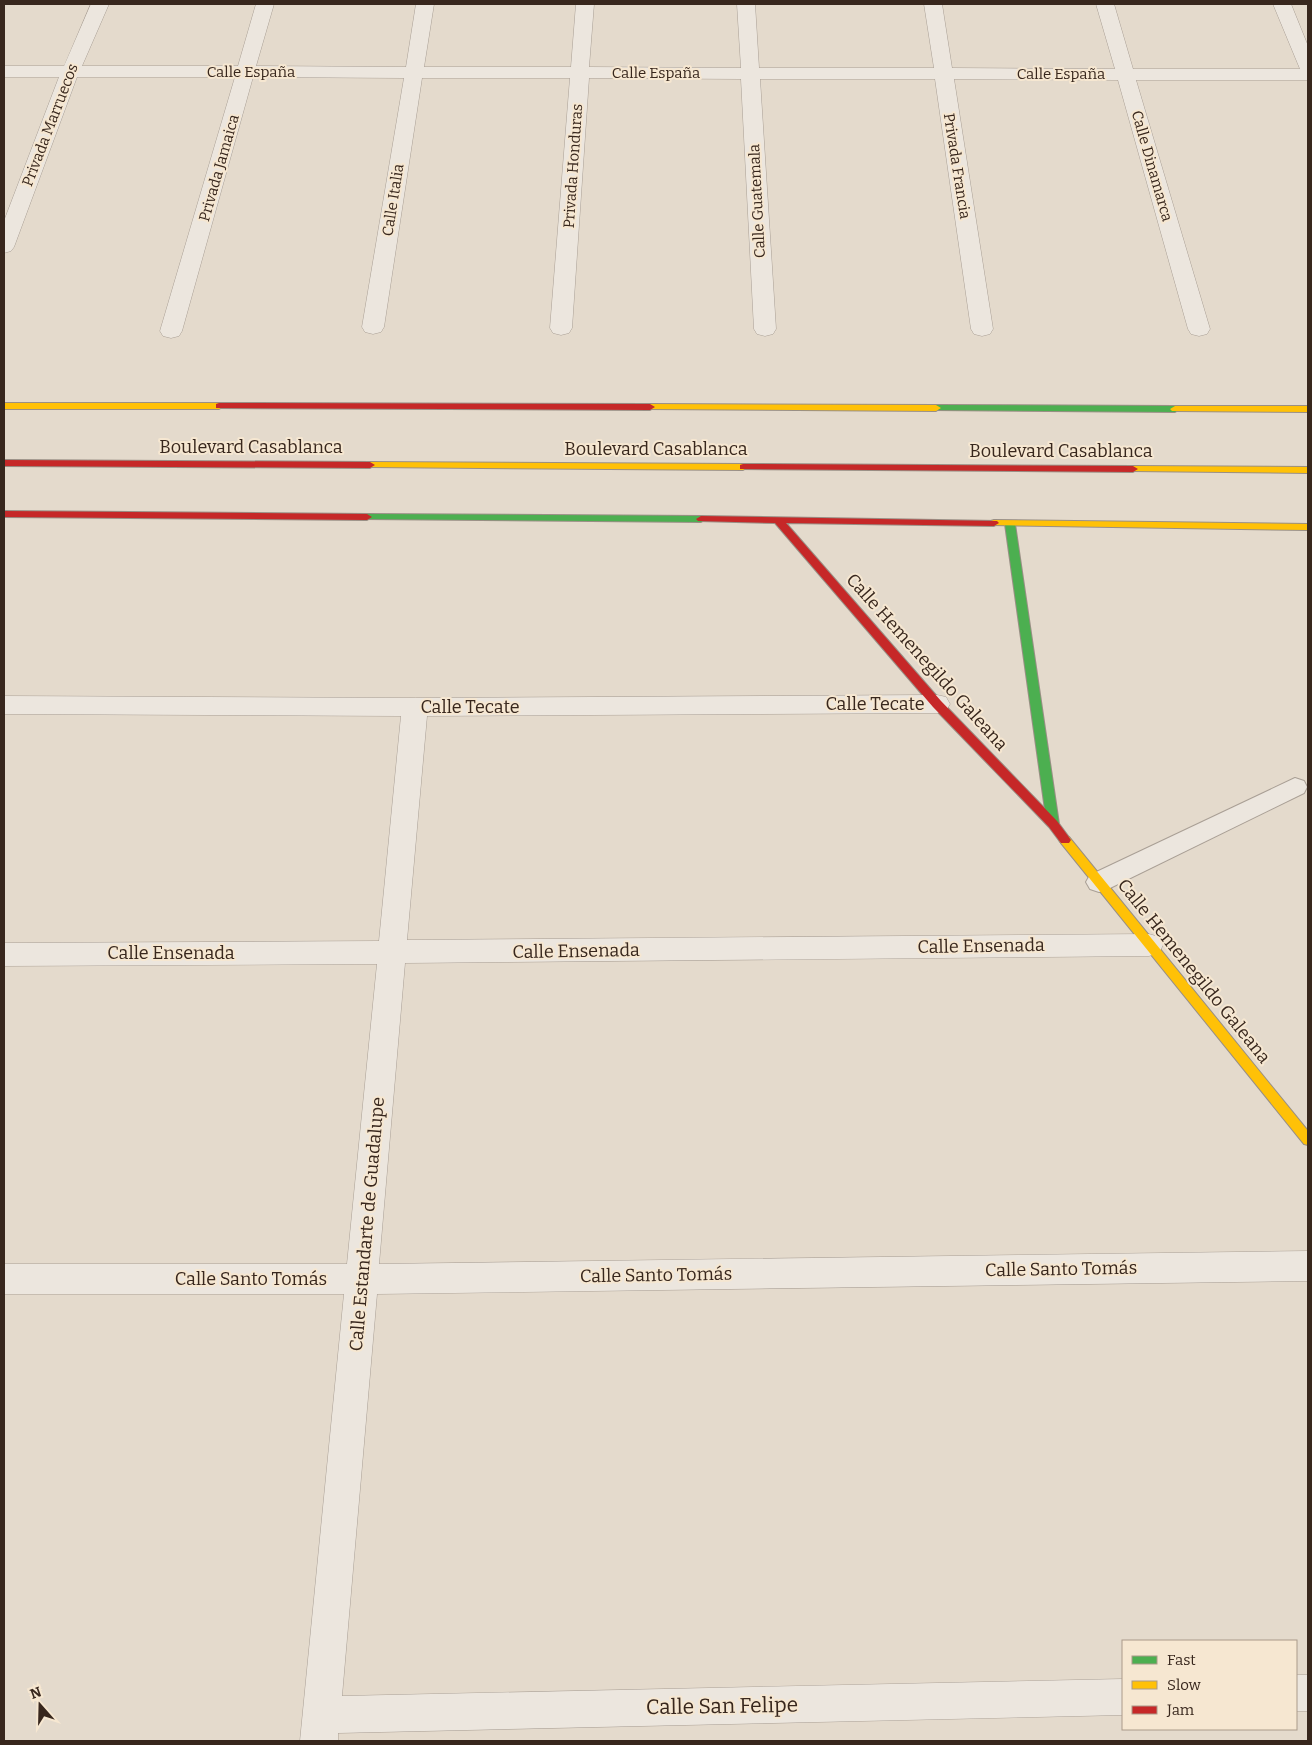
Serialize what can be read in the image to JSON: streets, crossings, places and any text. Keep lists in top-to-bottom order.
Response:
{
  "streets": {
    "main road": ["Boulevard Casablanca", "Calle Hemenegildo Galeana"],
    "street": [
      "Calle España",
      "Privada Marruecos",
      "Privada Honduras",
      "Privada Francia",
      "Calle Dinamarca",
      "Privada Jamaica",
      "Calle Italia",
      "Calle Guatemala",
      "Calle Tecate",
      "Calle Ensenada",
      "Calle Estandarte de Guadalupe",
      "Calle Santo Tomás",
      "Calle San Felipe"
    ]
  },
  "crossings": [
    ["Calle España", "Privada Marruecos"],
    ["Calle España", "Privada Honduras"],
    ["Calle España", "Privada Francia"],
    ["Calle España", "Calle Dinamarca"],
    ["Calle España", "Privada Jamaica"],
    ["Calle España", "Calle Italia"],
    ["Calle España", "Calle Guatemala"],
    ["Calle Hemenegildo Galeana", "Calle Tecate"],
    ["Calle Hemenegildo Galeana", "Calle Ensenada"],
    ["Calle Tecate", "Calle Estandarte de Guadalupe"],
    ["Calle Ensenada", "Calle Estandarte de Guadalupe"],
    ["Calle Estandarte de Guadalupe", "Calle Santo Tomás"],
    ["Calle Estandarte de Guadalupe", "Calle San Felipe"]
  ],
  "legend": ["Fast", "Slow", "Jam"],
  "north": "top"
}
